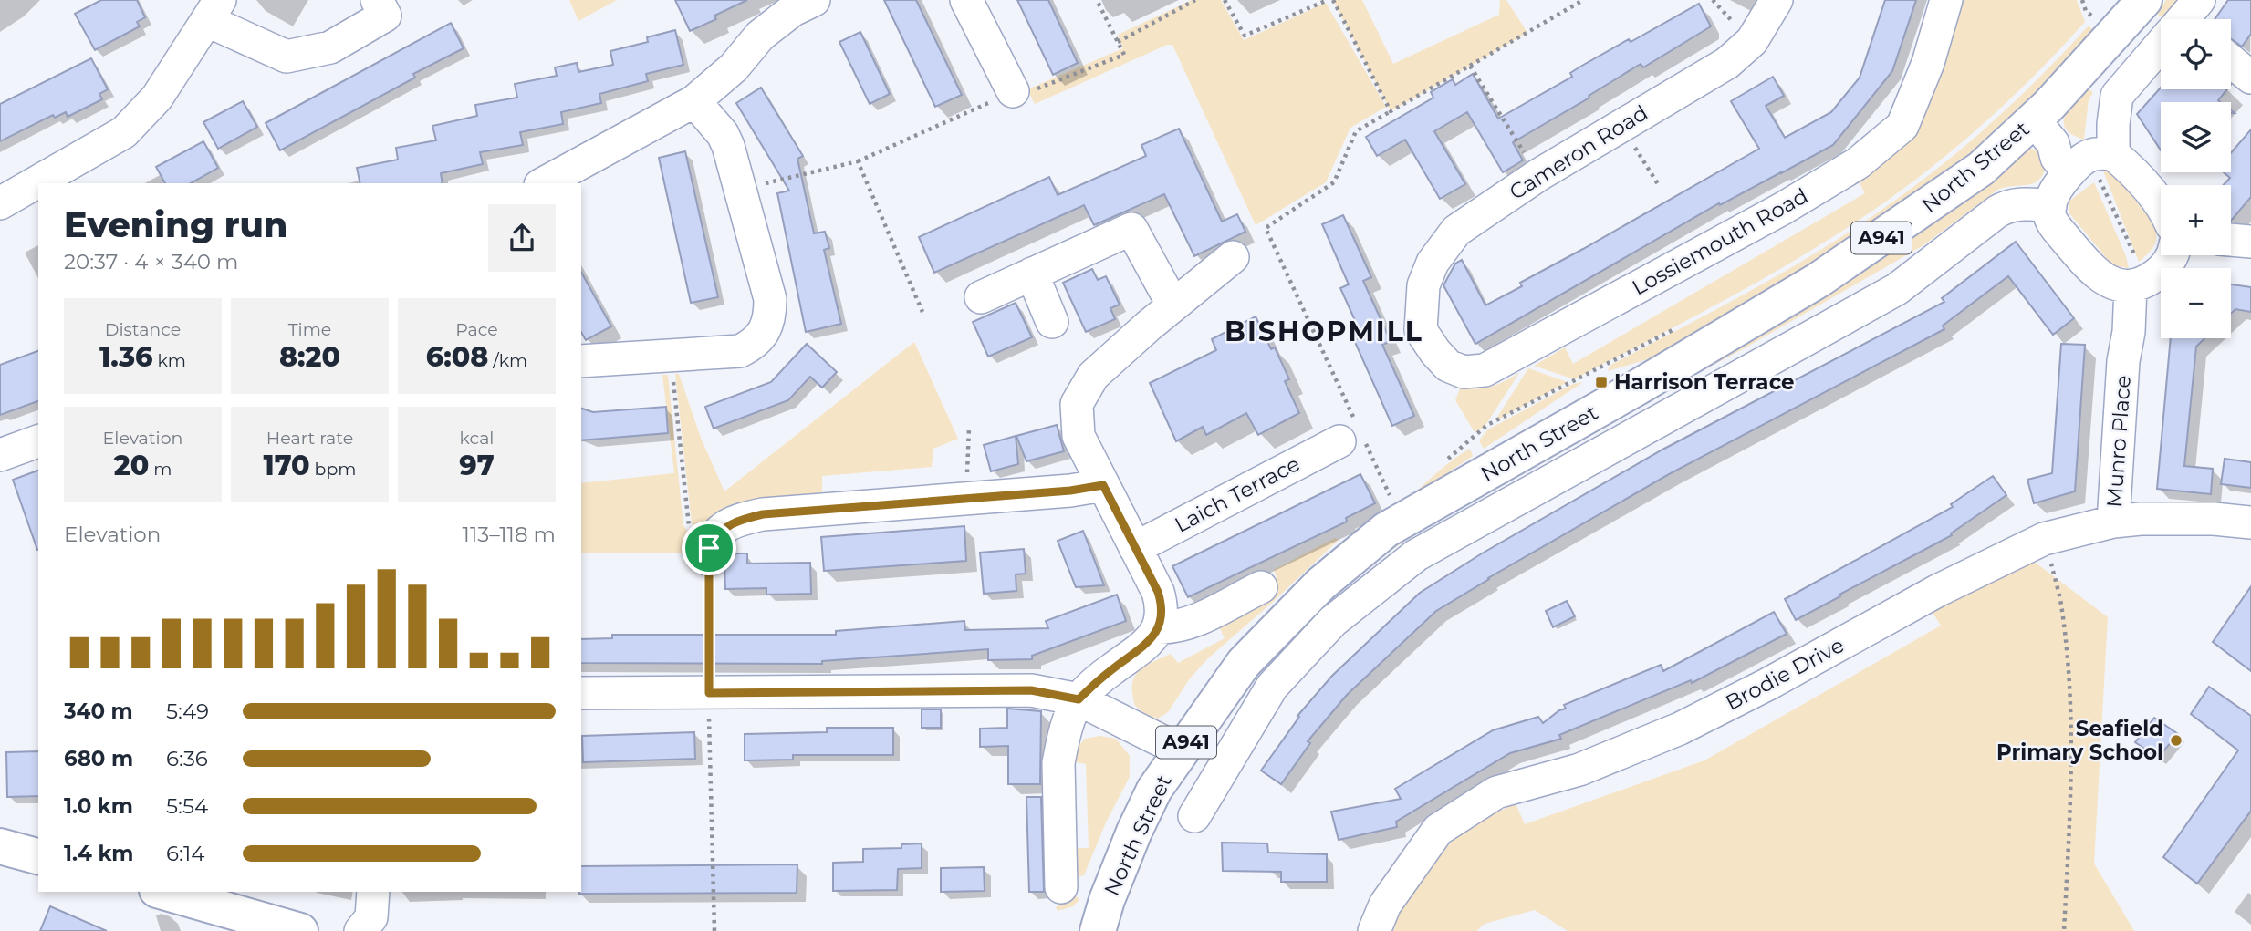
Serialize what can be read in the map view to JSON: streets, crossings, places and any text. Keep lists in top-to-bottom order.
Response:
{
  "streets": {
    "main road": ["North Street", "A941"],
    "street": [
      "Cameron Road",
      "Lossiemouth Road",
      "Munro Place",
      "Laich Terrace",
      "Brodie Drive"
    ]
  },
  "crossings": [
    ["Cameron Road", "Lossiemouth Road"],
    ["Munro Place", "Brodie Drive"]
  ],
  "districts": ["BISHOPMILL"],
  "places": {
    "transit": ["Harrison Terrace"],
    "other": ["Seafield Primary School"]
  },
  "page": {
    "map_buttons": ["+", "−"],
    "heading": ["Evening run", "20:37 · 4 × 340 m"],
    "stats": [
      ["Distance", "1.36 km"],
      ["Time", "8:20"],
      ["Pace", "6:08 /km"],
      ["Elevation", "20 m"],
      ["Heart rate", "170 bpm"],
      ["kcal", "97"]
    ],
    "chart": ["Elevation", "113–118 m"],
    "list": [
      {
        "name": "340 m",
        "note": "5:49"
      },
      {
        "name": "680 m",
        "note": "6:36"
      },
      {
        "name": "1.0 km",
        "note": "5:54"
      },
      {
        "name": "1.4 km",
        "note": "6:14"
      }
    ]
  }
}
